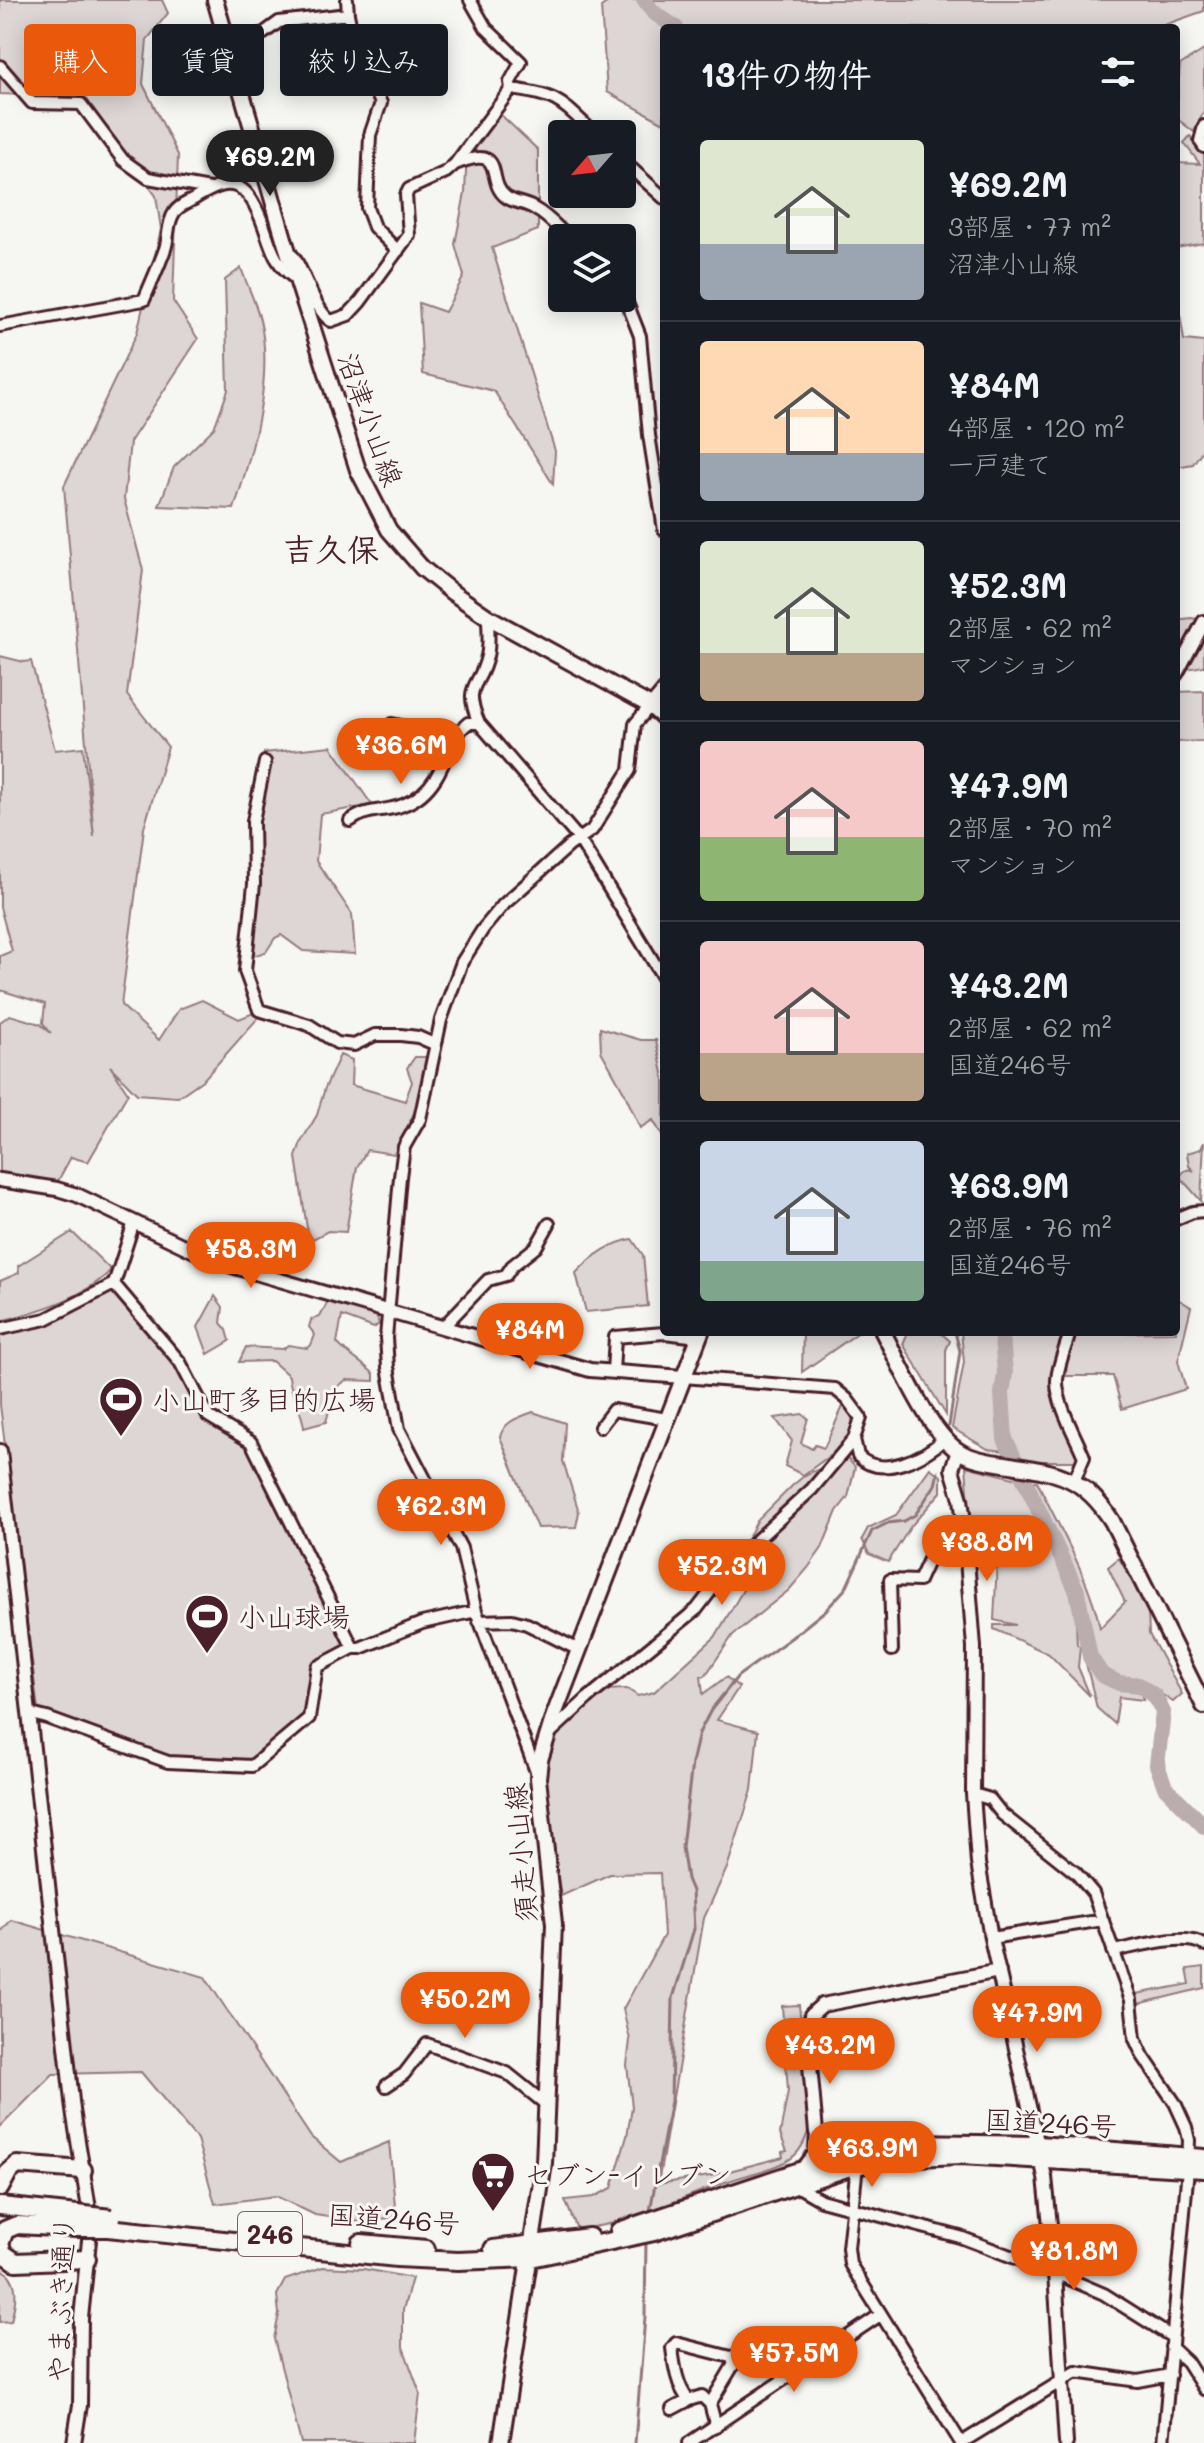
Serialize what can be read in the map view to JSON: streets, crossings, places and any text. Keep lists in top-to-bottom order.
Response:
{
  "streets": {
    "highway": ["国道246号", "246"],
    "main road": ["沼津小山線", "須走小山線"],
    "street": ["やまぶき通り"]
  },
  "crossings": [
    ["須走小山線", "国道246号"]
  ],
  "districts": ["吉久保"],
  "places": {
    "sports": ["小山町多目的広場", "小山球場"],
    "supermarket": ["セブン-イレブン"]
  },
  "north": "bottom left",
  "page": {
    "chip": ["購入", "賃貸", "絞り込み"],
    "heading": "13件の物件",
    "list": [
      {
        "name": "¥69.2M",
        "note": "3部屋 · 77 m² · 沼津小山線"
      },
      {
        "name": "¥84M",
        "note": "4部屋 · 120 m² · 一戸建て"
      },
      {
        "name": "¥52.3M",
        "note": "2部屋 · 62 m² · マンション"
      },
      {
        "name": "¥47.9M",
        "note": "2部屋 · 70 m² · マンション"
      },
      {
        "name": "¥43.2M",
        "note": "2部屋 · 62 m² · 国道246号"
      },
      {
        "name": "¥63.9M",
        "note": "2部屋 · 76 m² · 国道246号"
      }
    ],
    "price": [
      "¥69.2M",
      "¥36.6M",
      "¥58.3M",
      "¥84M",
      "¥62.3M",
      "¥38.8M",
      "¥52.3M",
      "¥50.2M",
      "¥47.9M",
      "¥43.2M",
      "¥63.9M",
      "¥81.8M",
      "¥57.5M"
    ]
  }
}
